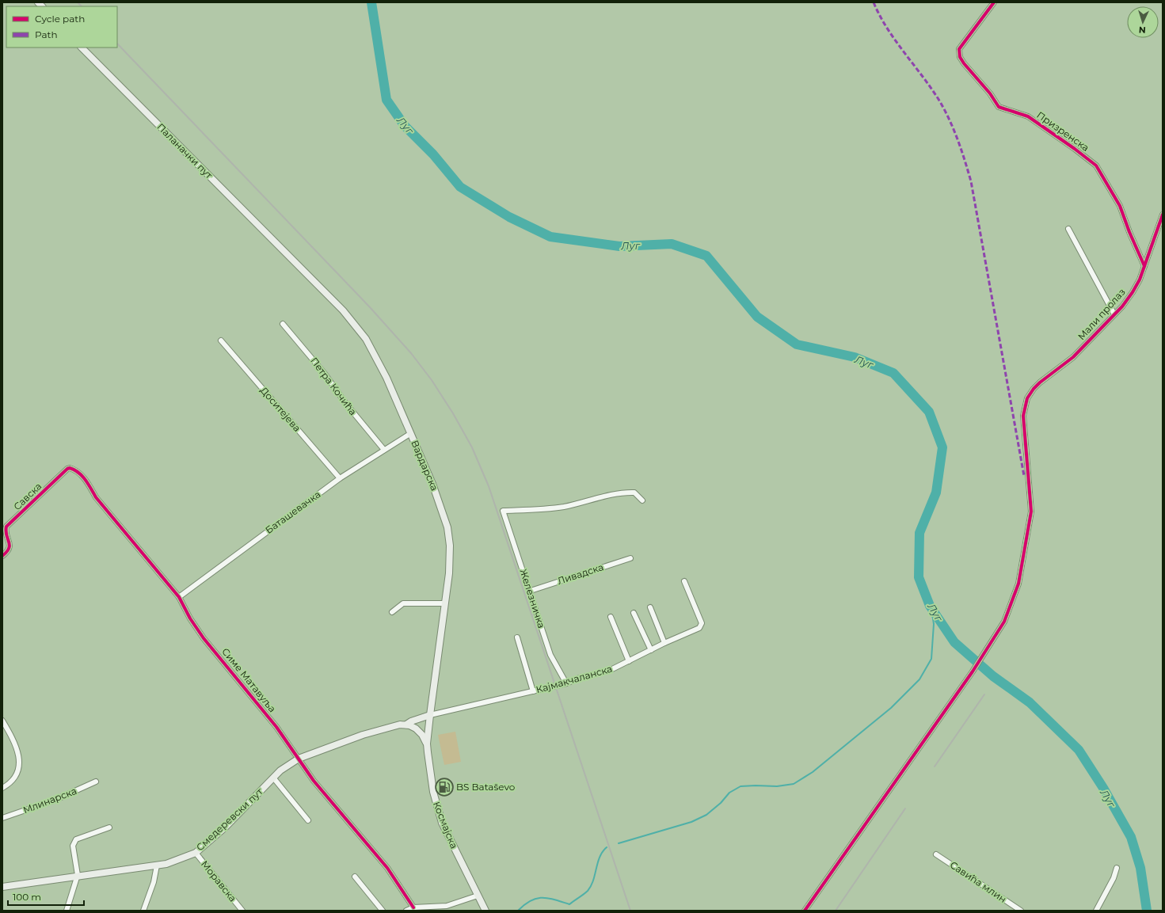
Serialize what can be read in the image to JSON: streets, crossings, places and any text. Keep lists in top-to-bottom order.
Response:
{
  "streets": {
    "main road": [
      "Паланачки пут",
      "Вардарска",
      "Смедеревски пут",
      "Космајска"
    ],
    "street": [
      "Призренска",
      "Мали пролаз",
      "Петра Кочића",
      "Доситејева",
      "Савска",
      "Баташевачка",
      "Ливадска",
      "Железничка",
      "Кајмакчаланска",
      "Симе Матавуља",
      "Млинарска",
      "Моравска",
      "Савића млин"
    ]
  },
  "crossings": [
    ["Призренска", "Мали пролаз"],
    ["Паланачки пут", "Вардарска"],
    ["Петра Кочића", "Баташевачка"],
    ["Доситејева", "Баташевачка"],
    ["Вардарска", "Баташевачка"],
    ["Вардарска", "Кајмакчаланска"],
    ["Вардарска", "Смедеревски пут"],
    ["Вардарска", "Космајска"],
    ["Савска", "Симе Матавуља"],
    ["Баташевачка", "Симе Матавуља"],
    ["Ливадска", "Железничка"],
    ["Железничка", "Кајмакчаланска"],
    ["Кајмакчаланска", "Смедеревски пут"],
    ["Кајмакчаланска", "Космајска"],
    ["Симе Матавуља", "Смедеревски пут"],
    ["Смедеревски пут", "Космајска"],
    ["Смедеревски пут", "Моравска"]
  ],
  "water": ["Луг"],
  "places": {
    "fuel station": ["BS Bataševo"]
  },
  "legend": ["Cycle path", "Path"],
  "scale_bar": "100 m",
  "north": "bottom"
}
